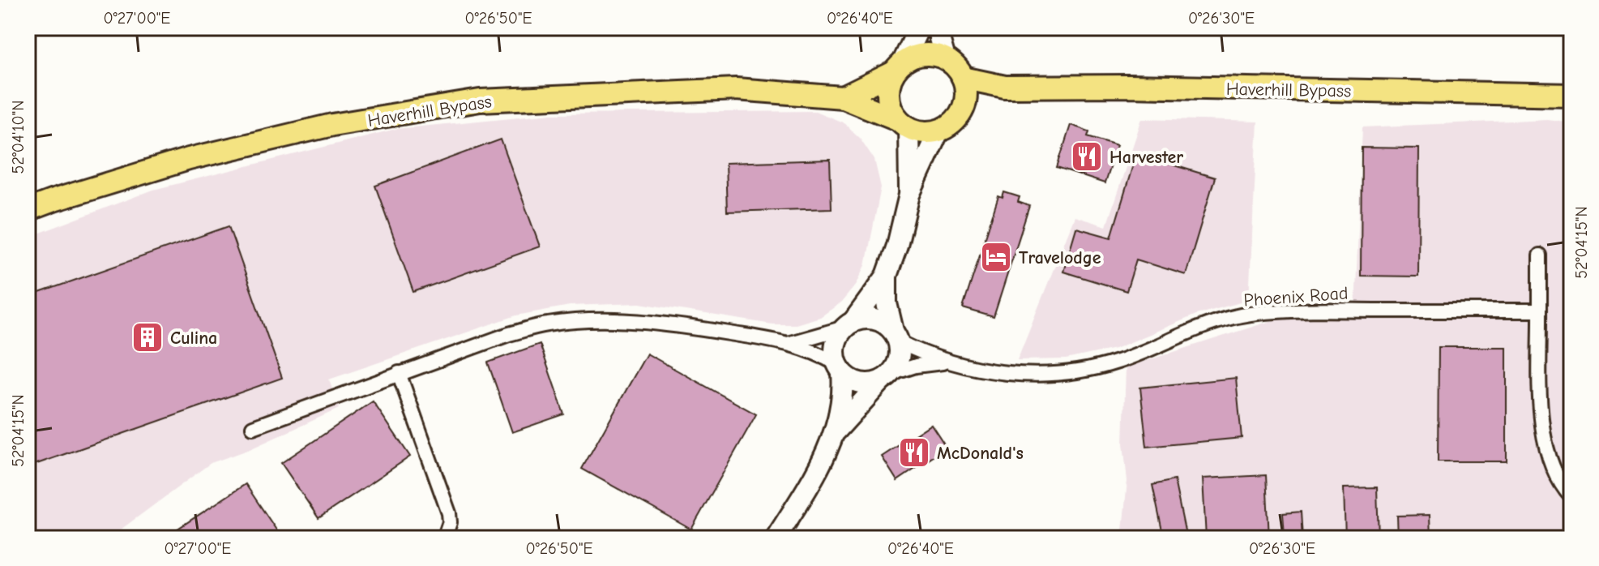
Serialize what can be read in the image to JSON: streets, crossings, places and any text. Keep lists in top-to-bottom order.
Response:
{
  "streets": {
    "main road": ["Haverhill Bypass"],
    "street": ["Phoenix Road"]
  },
  "places": {
    "restaurant": ["Harvester", "McDonald's"],
    "hotel": ["Travelodge"],
    "building": ["Culina"]
  },
  "coordinates": [
    "0°27'00\"E",
    "0°26'50\"E",
    "0°26'40\"E",
    "0°26'30\"E",
    "52°04'10\"N",
    "52°04'15\"N"
  ]
}
